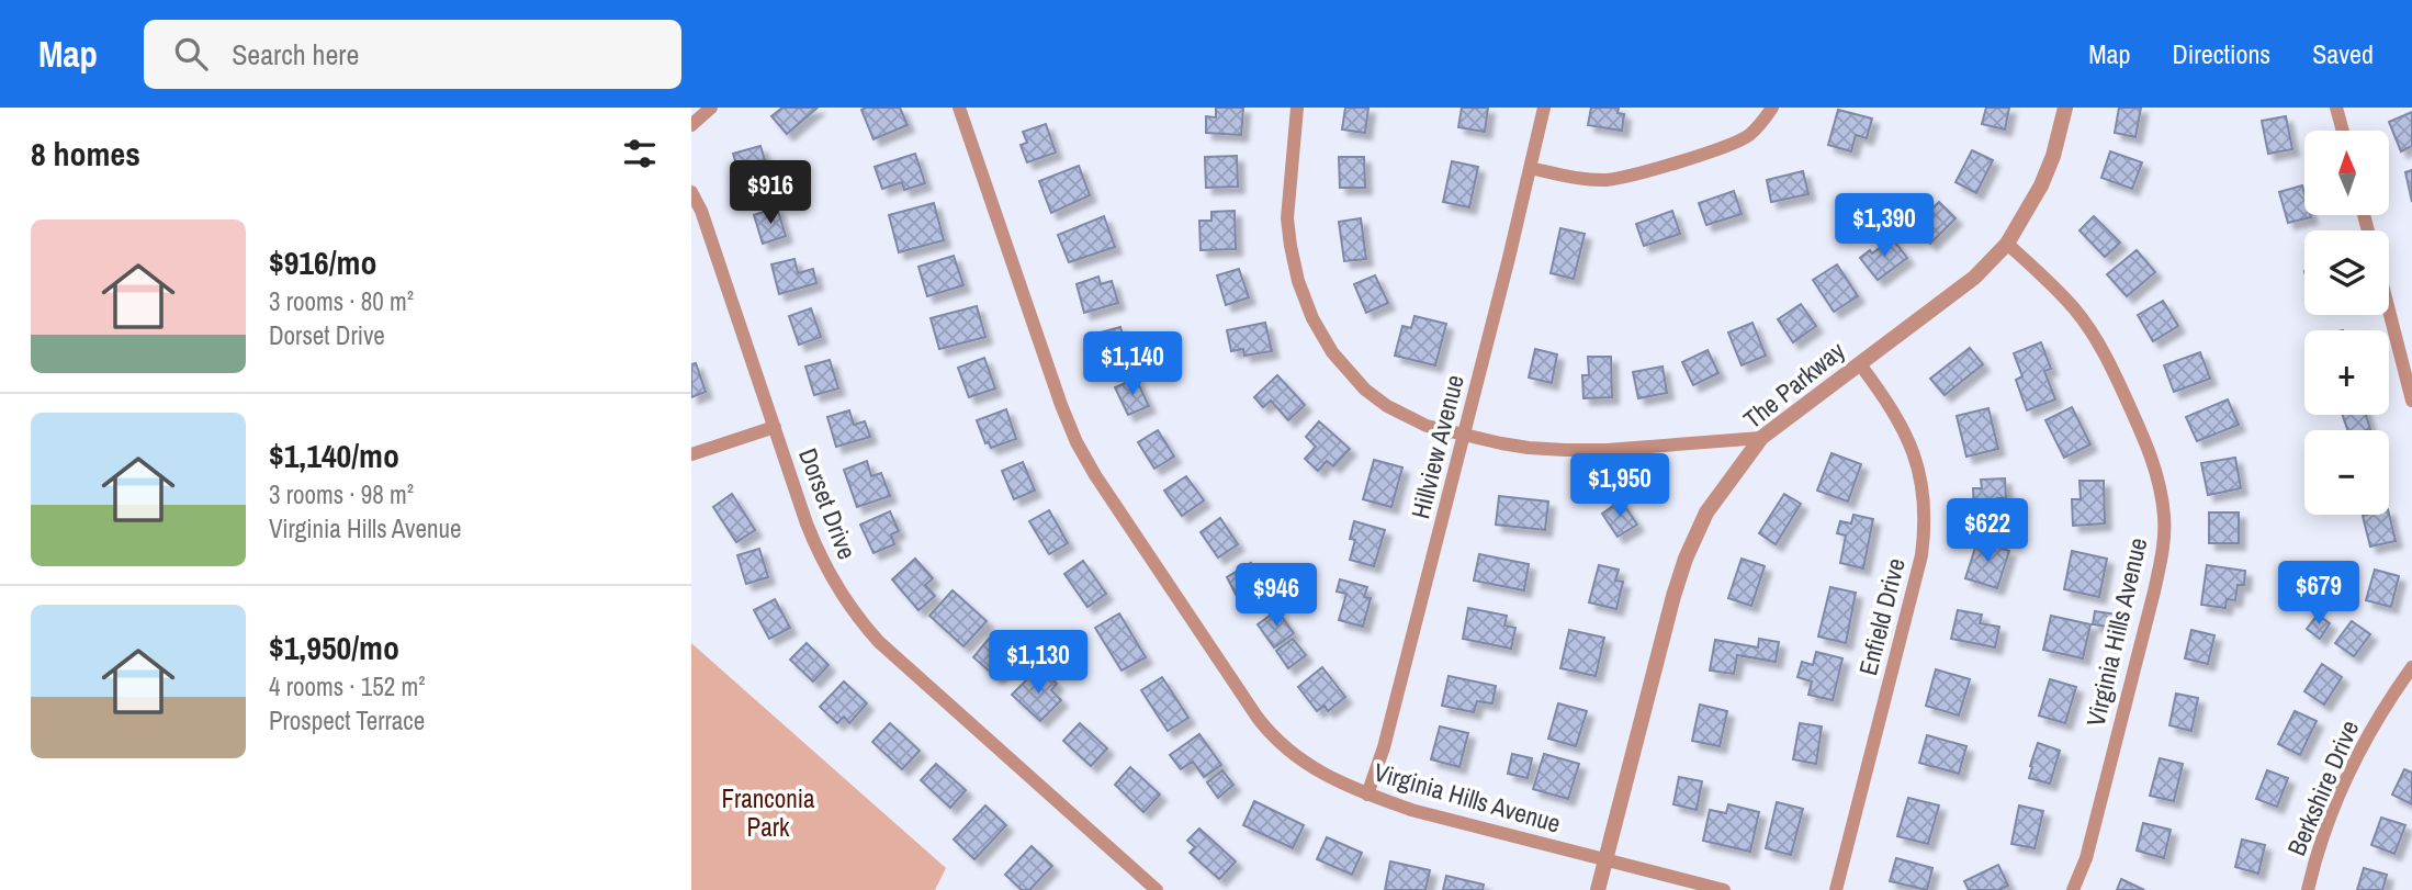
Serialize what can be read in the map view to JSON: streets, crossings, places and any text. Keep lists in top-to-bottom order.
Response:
{
  "streets": {
    "street": [
      "The Parkway",
      "Hillview Avenue",
      "Dorset Drive",
      "Enfield Drive",
      "Virginia Hills Avenue",
      "Berkshire Drive"
    ]
  },
  "crossings": [
    ["The Parkway", "Enfield Drive"],
    ["The Parkway", "Virginia Hills Avenue"],
    ["Hillview Avenue", "Virginia Hills Avenue"]
  ],
  "parks": ["Franconia Park"],
  "north": "top",
  "page": {
    "header": "Map",
    "search": "Search here",
    "nav": ["Map", "Directions", "Saved"],
    "heading": "8 homes",
    "map_buttons": ["+", "−"],
    "price": [
      "$916",
      "$1,390",
      "$1,140",
      "$1,950",
      "$622",
      "$679",
      "$946",
      "$1,130"
    ],
    "list": [
      {
        "name": "$916/mo",
        "note": "3 rooms · 80 m² · Dorset Drive"
      },
      {
        "name": "$1,140/mo",
        "note": "3 rooms · 98 m² · Virginia Hills Avenue"
      },
      {
        "name": "$1,950/mo",
        "note": "4 rooms · 152 m² · Prospect Terrace"
      }
    ]
  }
}
